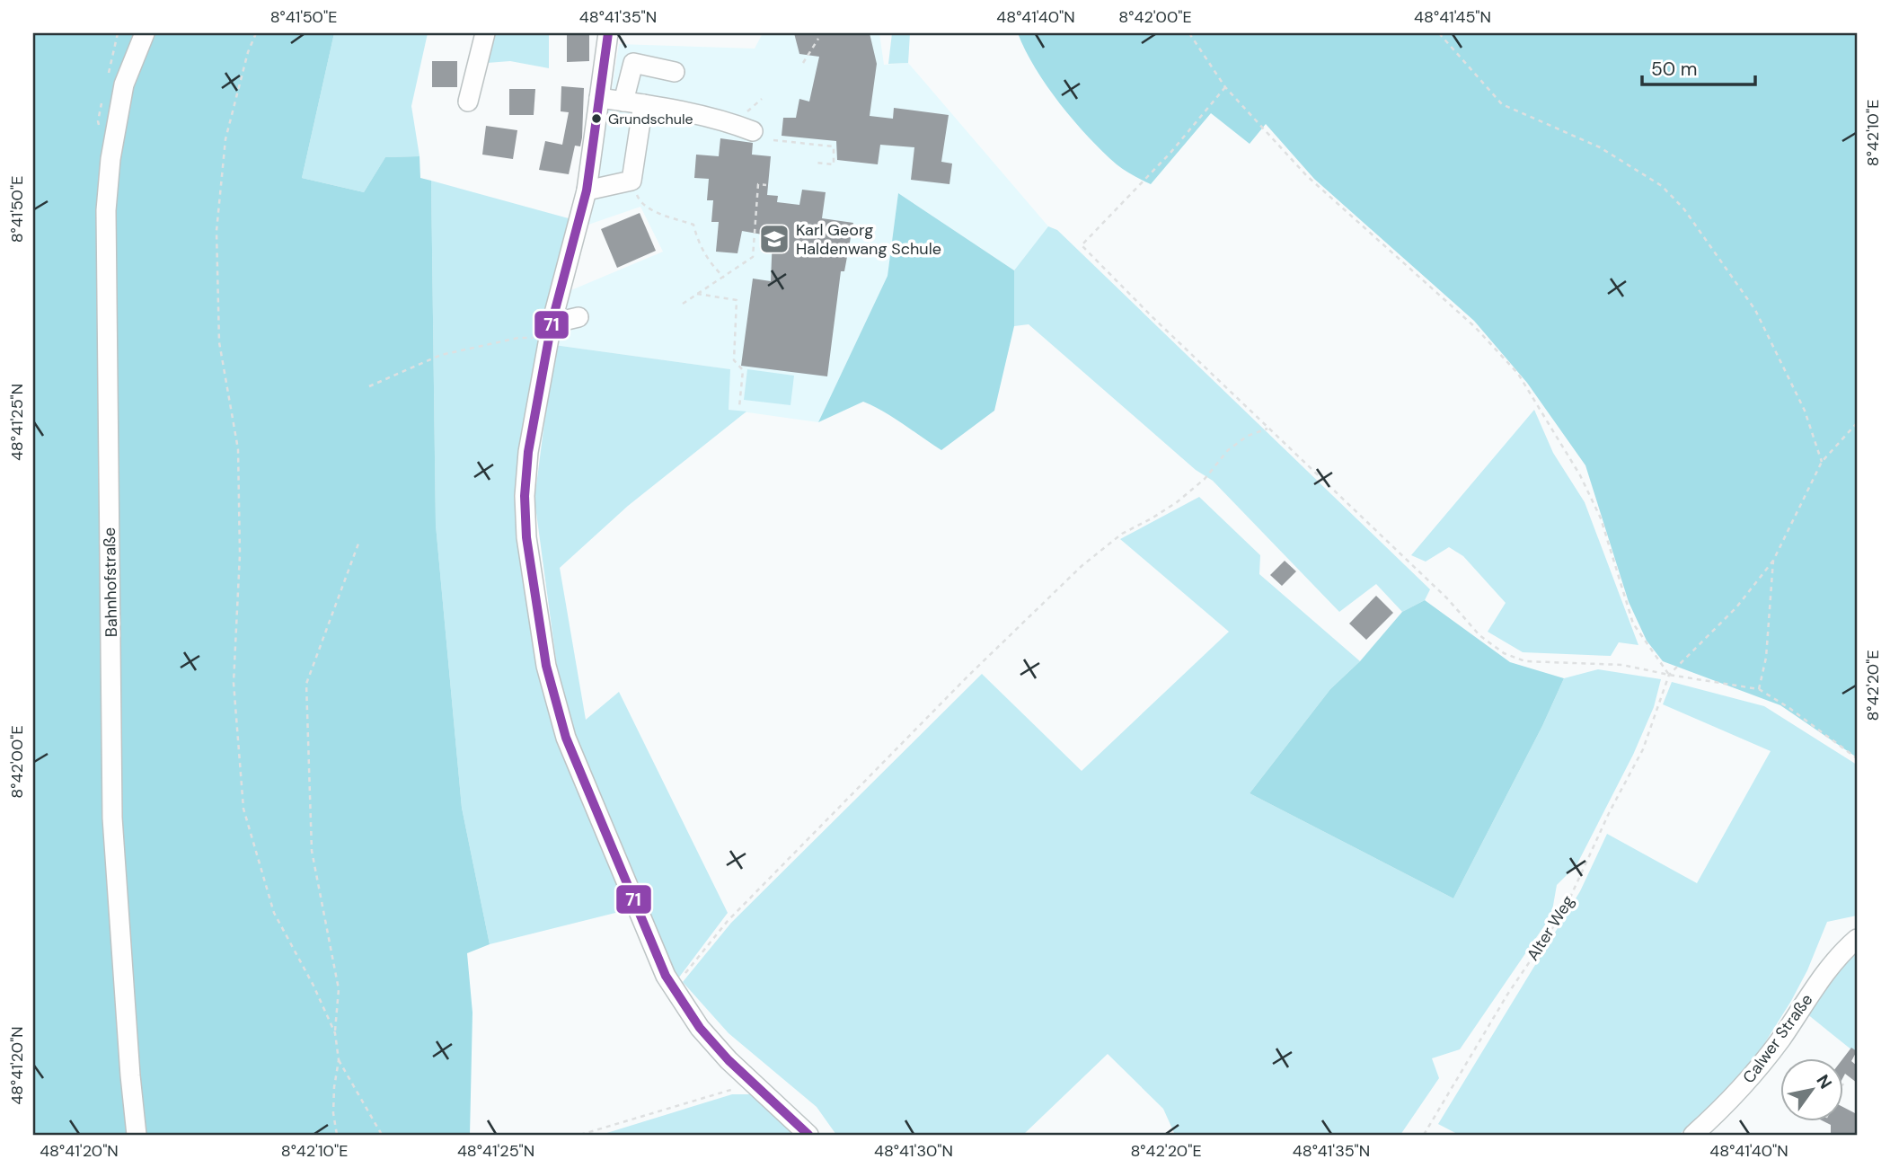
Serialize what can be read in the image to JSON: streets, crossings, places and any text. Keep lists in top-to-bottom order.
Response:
{
  "streets": {
    "street": ["Bahnhofstraße", "Calwer Straße"],
    "path": ["Alter Weg"]
  },
  "places": {
    "other": ["Grundschule"],
    "school or university": ["Karl Georg Haldenwang Schule"]
  },
  "lines": ["transit line 71"],
  "scale_bar": "50 m",
  "north": "top right",
  "coordinates": [
    "8°41'50\"E",
    "48°41'35\"N",
    "48°41'40\"N",
    "8°42'00\"E",
    "48°41'45\"N",
    "8°42'10\"E",
    "48°41'25\"N",
    "8°42'20\"E",
    "48°41'20\"N",
    "48°41'30\"N"
  ]
}
